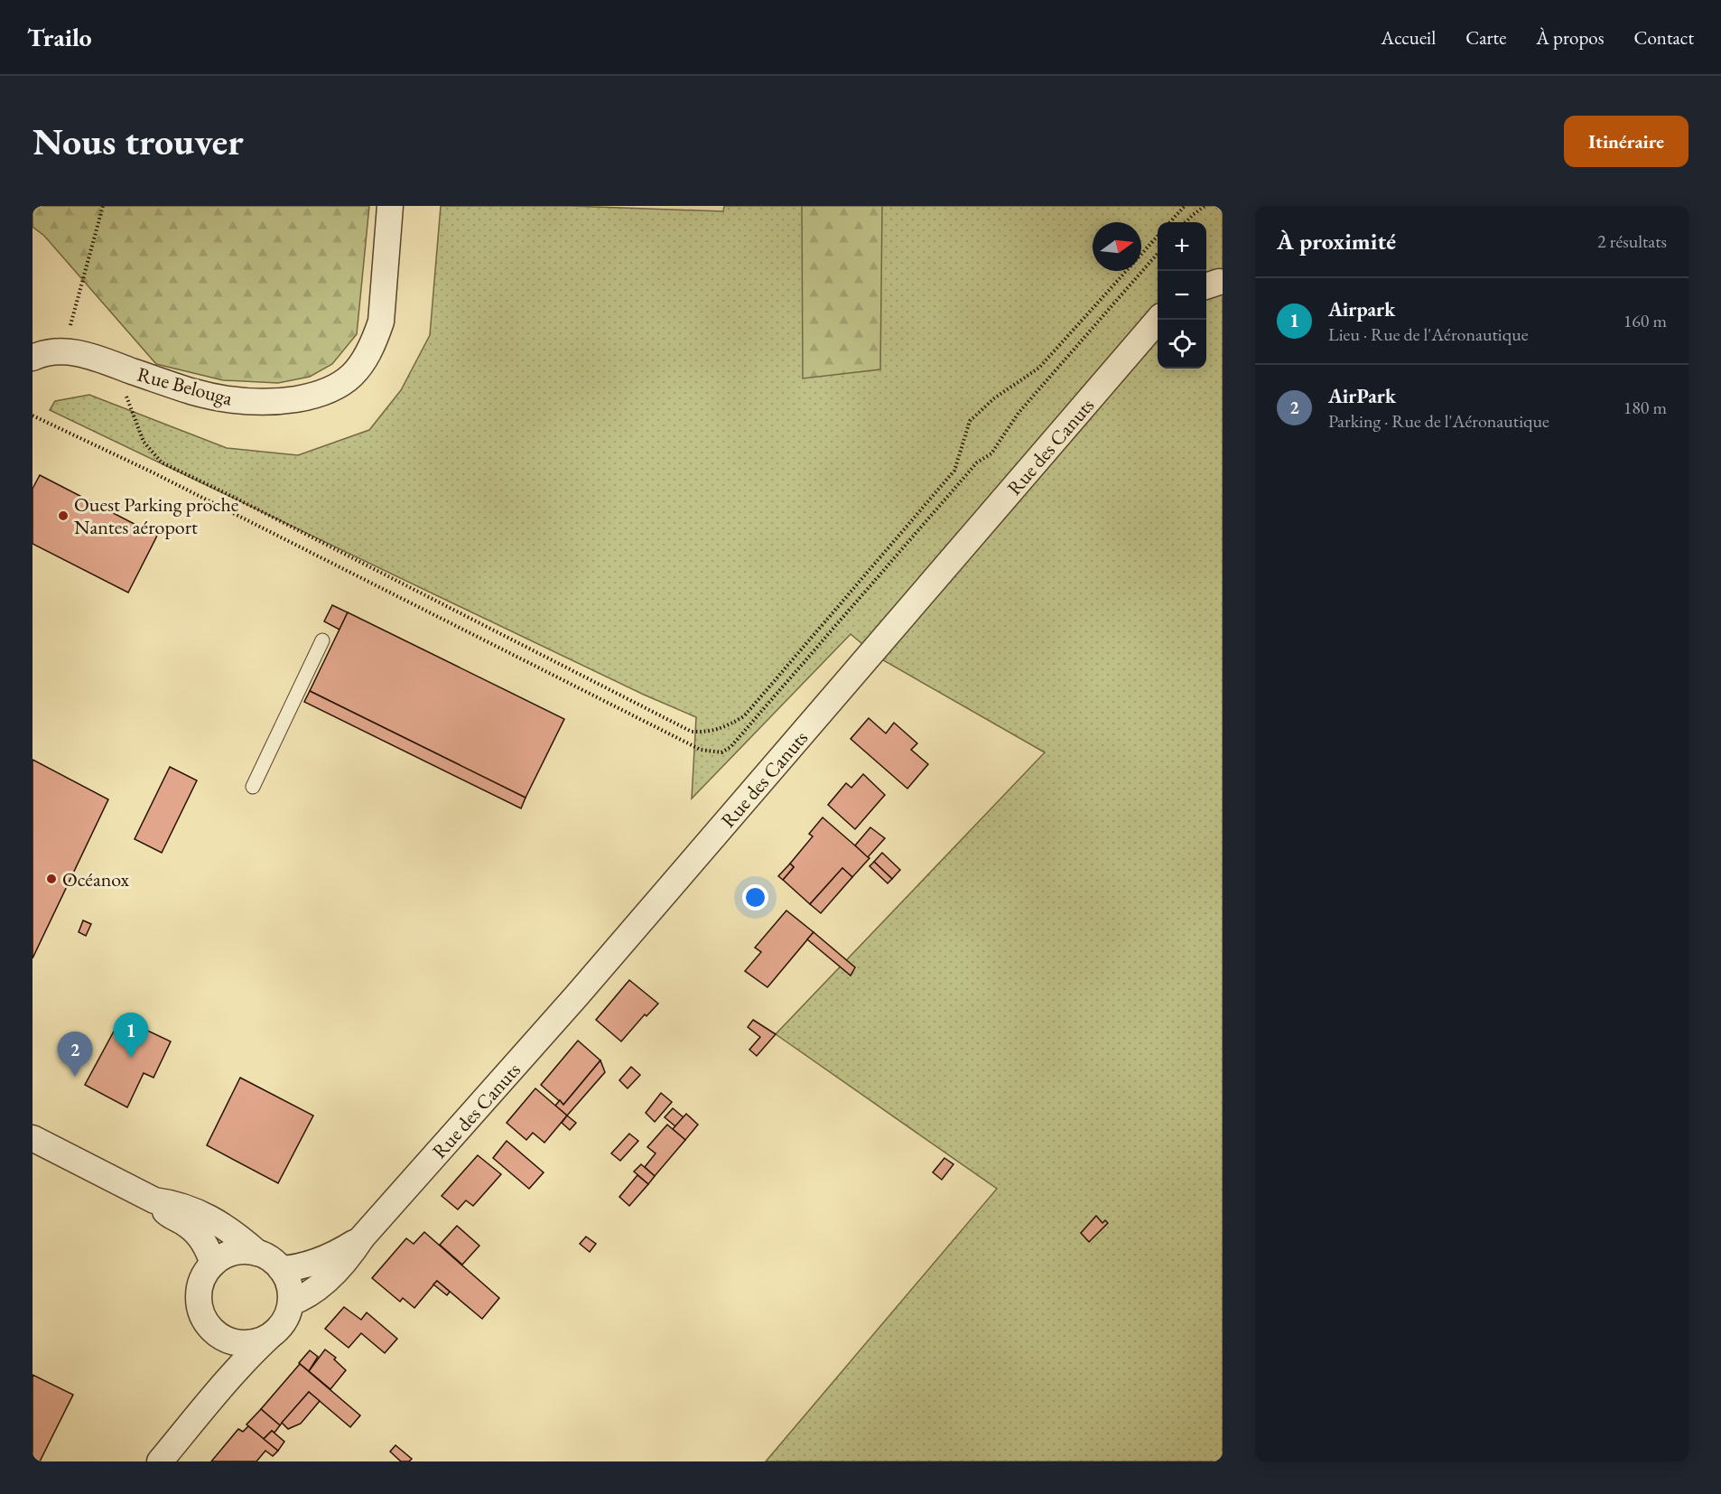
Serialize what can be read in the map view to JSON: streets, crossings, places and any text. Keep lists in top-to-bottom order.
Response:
{
  "streets": {
    "street": ["Rue Belouga", "Rue des Canuts"]
  },
  "places": ["Ouest Parking proche Nantes aéroport", "Océanox"],
  "north": "right",
  "page": {
    "header": "Trailo",
    "nav": [
      "Accueil",
      "Carte",
      "À propos",
      "Contact"
    ],
    "buttons": "Itinéraire",
    "title": "Nous trouver",
    "heading": ["À proximité", "2 résultats"],
    "map_buttons": ["+", "−"],
    "list": [
      {
        "mark": "1",
        "name": "Airpark",
        "note": "Lieu · Rue de l'Aéronautique",
        "value": "160 m"
      },
      {
        "mark": "2",
        "name": "AirPark",
        "note": "Parking · Rue de l'Aéronautique",
        "value": "180 m"
      }
    ],
    "pins": ["1", "2"]
  }
}
